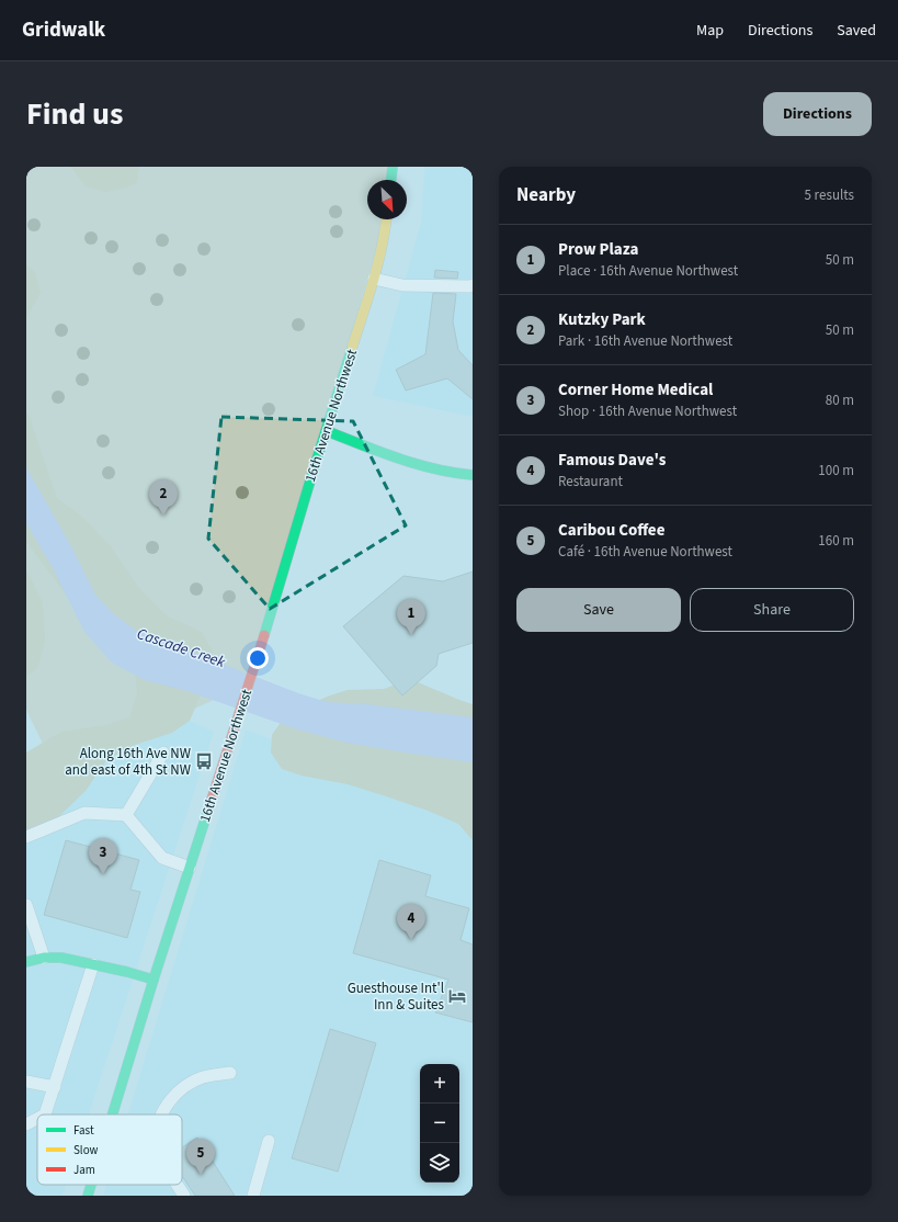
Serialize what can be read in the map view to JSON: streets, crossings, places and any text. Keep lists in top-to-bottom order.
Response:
{
  "streets": {
    "street": ["16th Avenue Northwest"]
  },
  "water": ["Cascade Creek"],
  "places": {
    "bus stop": ["Along 16th Ave NW and east of 4th St NW"],
    "hotel": ["Guesthouse Int'l Inn & Suites"]
  },
  "legend": ["Fast", "Slow", "Jam"],
  "north": "bottom right",
  "page": {
    "header": "Gridwalk",
    "nav": ["Map", "Directions", "Saved"],
    "title": "Find us",
    "buttons": [
      "Directions",
      ["Save", "Share"]
    ],
    "heading": ["Nearby", "5 results"],
    "list": [
      {
        "mark": "1",
        "name": "Prow Plaza",
        "note": "Place · 16th Avenue Northwest",
        "value": "50 m"
      },
      {
        "mark": "2",
        "name": "Kutzky Park",
        "note": "Park · 16th Avenue Northwest",
        "value": "50 m"
      },
      {
        "mark": "3",
        "name": "Corner Home Medical",
        "note": "Shop · 16th Avenue Northwest",
        "value": "80 m"
      },
      {
        "mark": "4",
        "name": "Famous Dave's",
        "note": "Restaurant",
        "value": "100 m"
      },
      {
        "mark": "5",
        "name": "Caribou Coffee",
        "note": "Café · 16th Avenue Northwest",
        "value": "160 m"
      }
    ],
    "pins": [
      "2",
      "1",
      "3",
      "4",
      "5"
    ],
    "map_buttons": ["+", "−"]
  }
}
